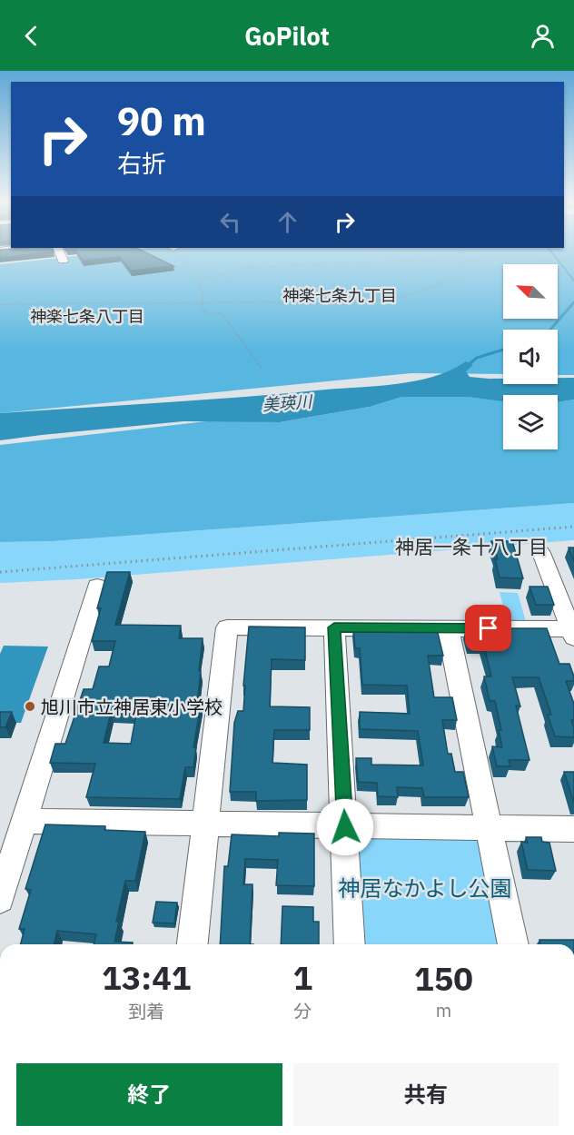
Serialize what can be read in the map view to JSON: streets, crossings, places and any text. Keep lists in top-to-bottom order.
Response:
{
  "districts": ["神楽七条九丁目", "神楽七条八丁目", "神居一条十八丁目"],
  "water": ["美瑛川"],
  "parks": ["神居なかよし公園"],
  "places": ["旭川市立神居東小学校"],
  "north": "top left",
  "page": {
    "header": "GoPilot",
    "turn": ["90 m", "右折"],
    "eta": [
      "13:41",
      "到着",
      "1",
      "分",
      "150",
      "m"
    ],
    "buttons": ["終了", "共有"]
  }
}
